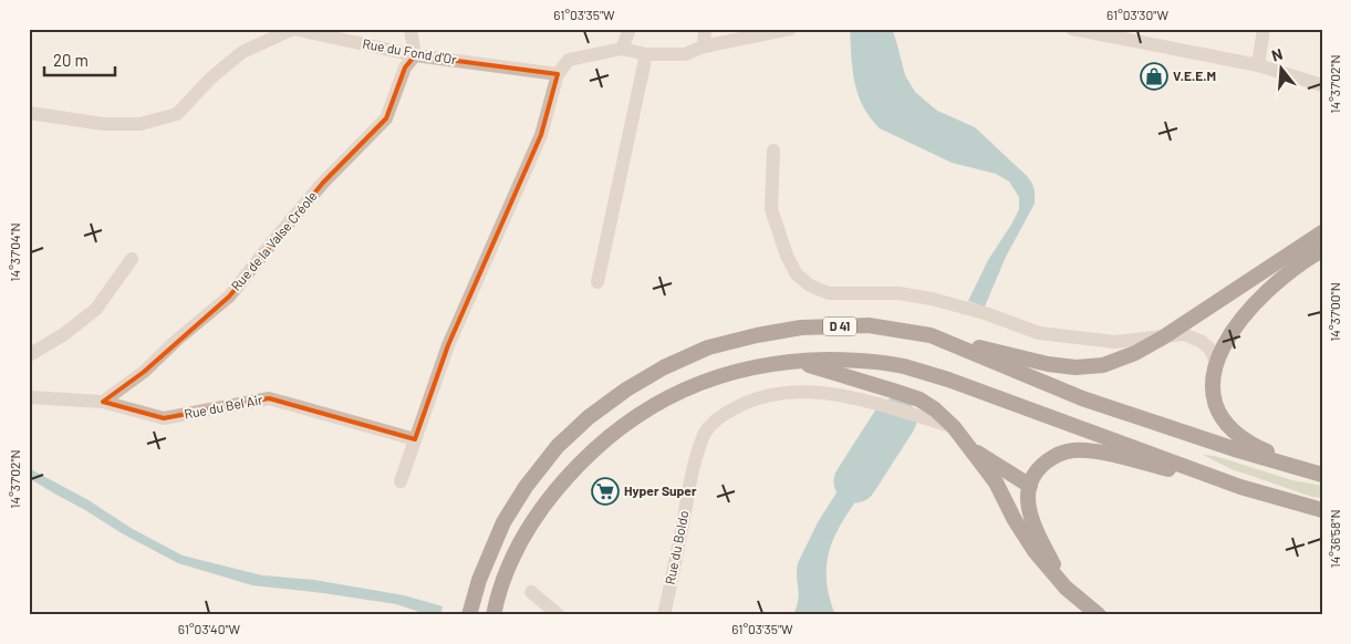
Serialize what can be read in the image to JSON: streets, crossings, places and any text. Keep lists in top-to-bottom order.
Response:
{
  "streets": {
    "highway": ["D 41"],
    "street": [
      "Rue du Fond d'Or",
      "Rue de la Valse Créole",
      "Rue du Bel Air",
      "Rue du Boldo"
    ]
  },
  "crossings": [
    ["Rue du Fond d'Or", "Rue de la Valse Créole"],
    ["Rue de la Valse Créole", "Rue du Bel Air"]
  ],
  "places": {
    "shop": ["V.E.E.M"],
    "supermarket": ["Hyper Super"]
  },
  "scale_bar": "20 m",
  "north": "top",
  "coordinates": [
    "61°03'35\"W",
    "61°03'30\"W",
    "14°37'02\"N",
    "14°37'04\"N",
    "14°37'00\"N",
    "14°36'58\"N",
    "61°03'40\"W"
  ]
}
